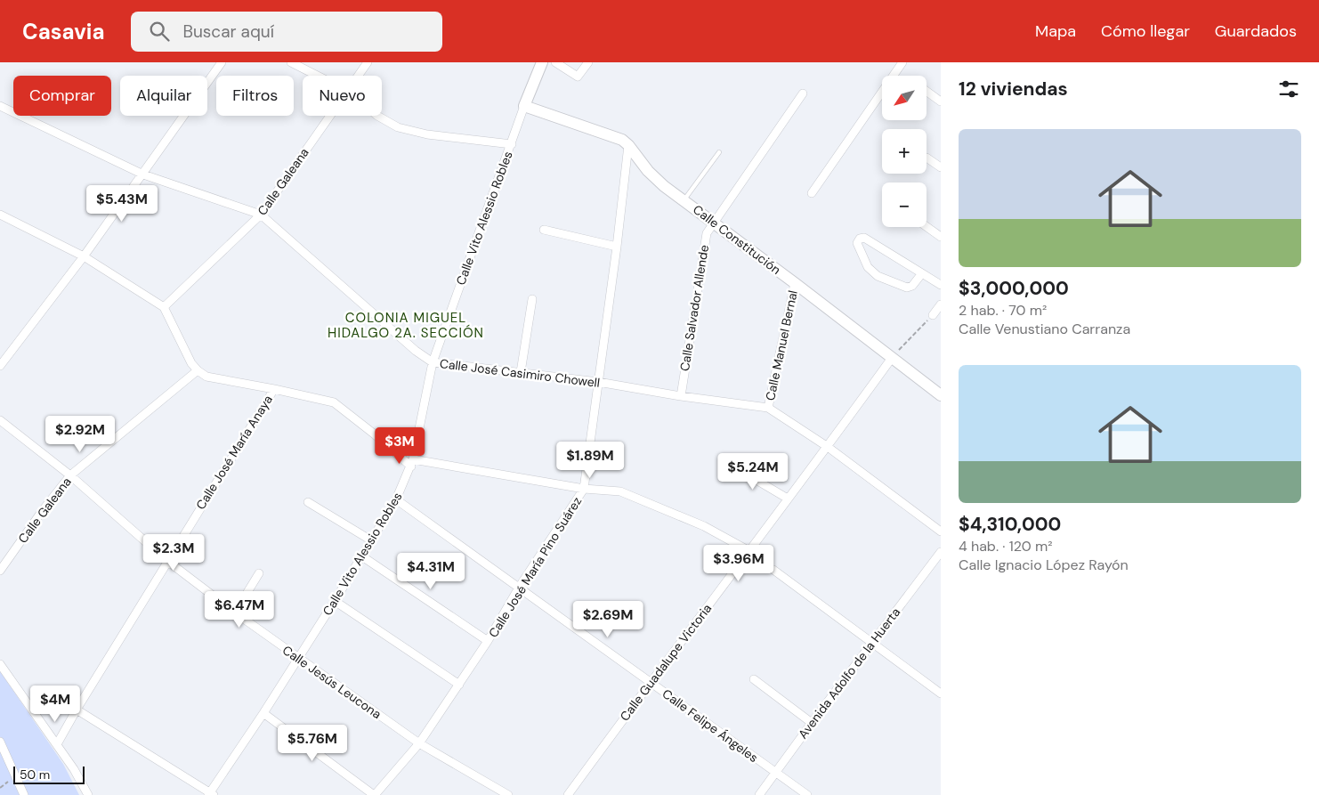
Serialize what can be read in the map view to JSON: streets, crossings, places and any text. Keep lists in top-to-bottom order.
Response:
{
  "streets": {
    "street": [
      "Calle Galeana",
      "Calle Vito Alessio Robles",
      "Calle Constitución",
      "Calle Salvador Allende",
      "Calle Manuel Bernal",
      "Calle José Casimiro Chowell",
      "Calle José María Anaya",
      "Calle José María Pino Suárez",
      "Calle Guadalupe Victoria",
      "Avenida Adolfo de la Huerta",
      "Calle Jesús Leucona",
      "Calle Felipe Ángeles"
    ]
  },
  "crossings": [
    ["Calle Galeana", "Calle José Casimiro Chowell"],
    ["Calle Galeana", "Calle Jesús Leucona"],
    ["Calle Vito Alessio Robles", "Calle Constitución"],
    ["Calle Vito Alessio Robles", "Calle José Casimiro Chowell"],
    ["Calle Vito Alessio Robles", "Calle Jesús Leucona"],
    ["Calle Vito Alessio Robles", "Calle Felipe Ángeles"],
    ["Calle Constitución", "Calle Salvador Allende"],
    ["Calle Constitución", "Calle Manuel Bernal"],
    ["Calle Constitución", "Calle José María Pino Suárez"],
    ["Calle Constitución", "Calle Guadalupe Victoria"],
    ["Calle Salvador Allende", "Calle José Casimiro Chowell"],
    ["Calle Manuel Bernal", "Calle José Casimiro Chowell"],
    ["Calle José Casimiro Chowell", "Calle José María Pino Suárez"],
    ["Calle José Casimiro Chowell", "Calle Guadalupe Victoria"],
    ["Calle José María Anaya", "Calle Jesús Leucona"],
    ["Calle José María Pino Suárez", "Calle Jesús Leucona"],
    ["Calle José María Pino Suárez", "Calle Felipe Ángeles"],
    ["Calle Guadalupe Victoria", "Calle Felipe Ángeles"],
    ["Avenida Adolfo de la Huerta", "Calle Felipe Ángeles"]
  ],
  "districts": ["COLONIA MIGUEL HIDALGO 2A. SECCIÓN"],
  "scale_bar": "50 m",
  "north": "bottom left",
  "page": {
    "header": "Casavia",
    "search": "Buscar aquí",
    "nav": ["Mapa", "Cómo llegar", "Guardados"],
    "heading": "12 viviendas",
    "map_buttons": ["+", "−"],
    "chip": [
      "Comprar",
      "Alquilar",
      "Filtros",
      "Nuevo"
    ],
    "list": [
      {
        "name": "$3,000,000",
        "note": "2 hab. · 70 m² · Calle Venustiano Carranza"
      },
      {
        "name": "$4,310,000",
        "note": "4 hab. · 120 m² · Calle Ignacio López Rayón"
      }
    ],
    "price": [
      "$5.43M",
      "$2.92M",
      "$3M",
      "$1.89M",
      "$5.24M",
      "$2.3M",
      "$3.96M",
      "$4.31M",
      "$6.47M",
      "$2.69M",
      "$4M",
      "$5.76M"
    ],
    "scale": "50 m"
  }
}
